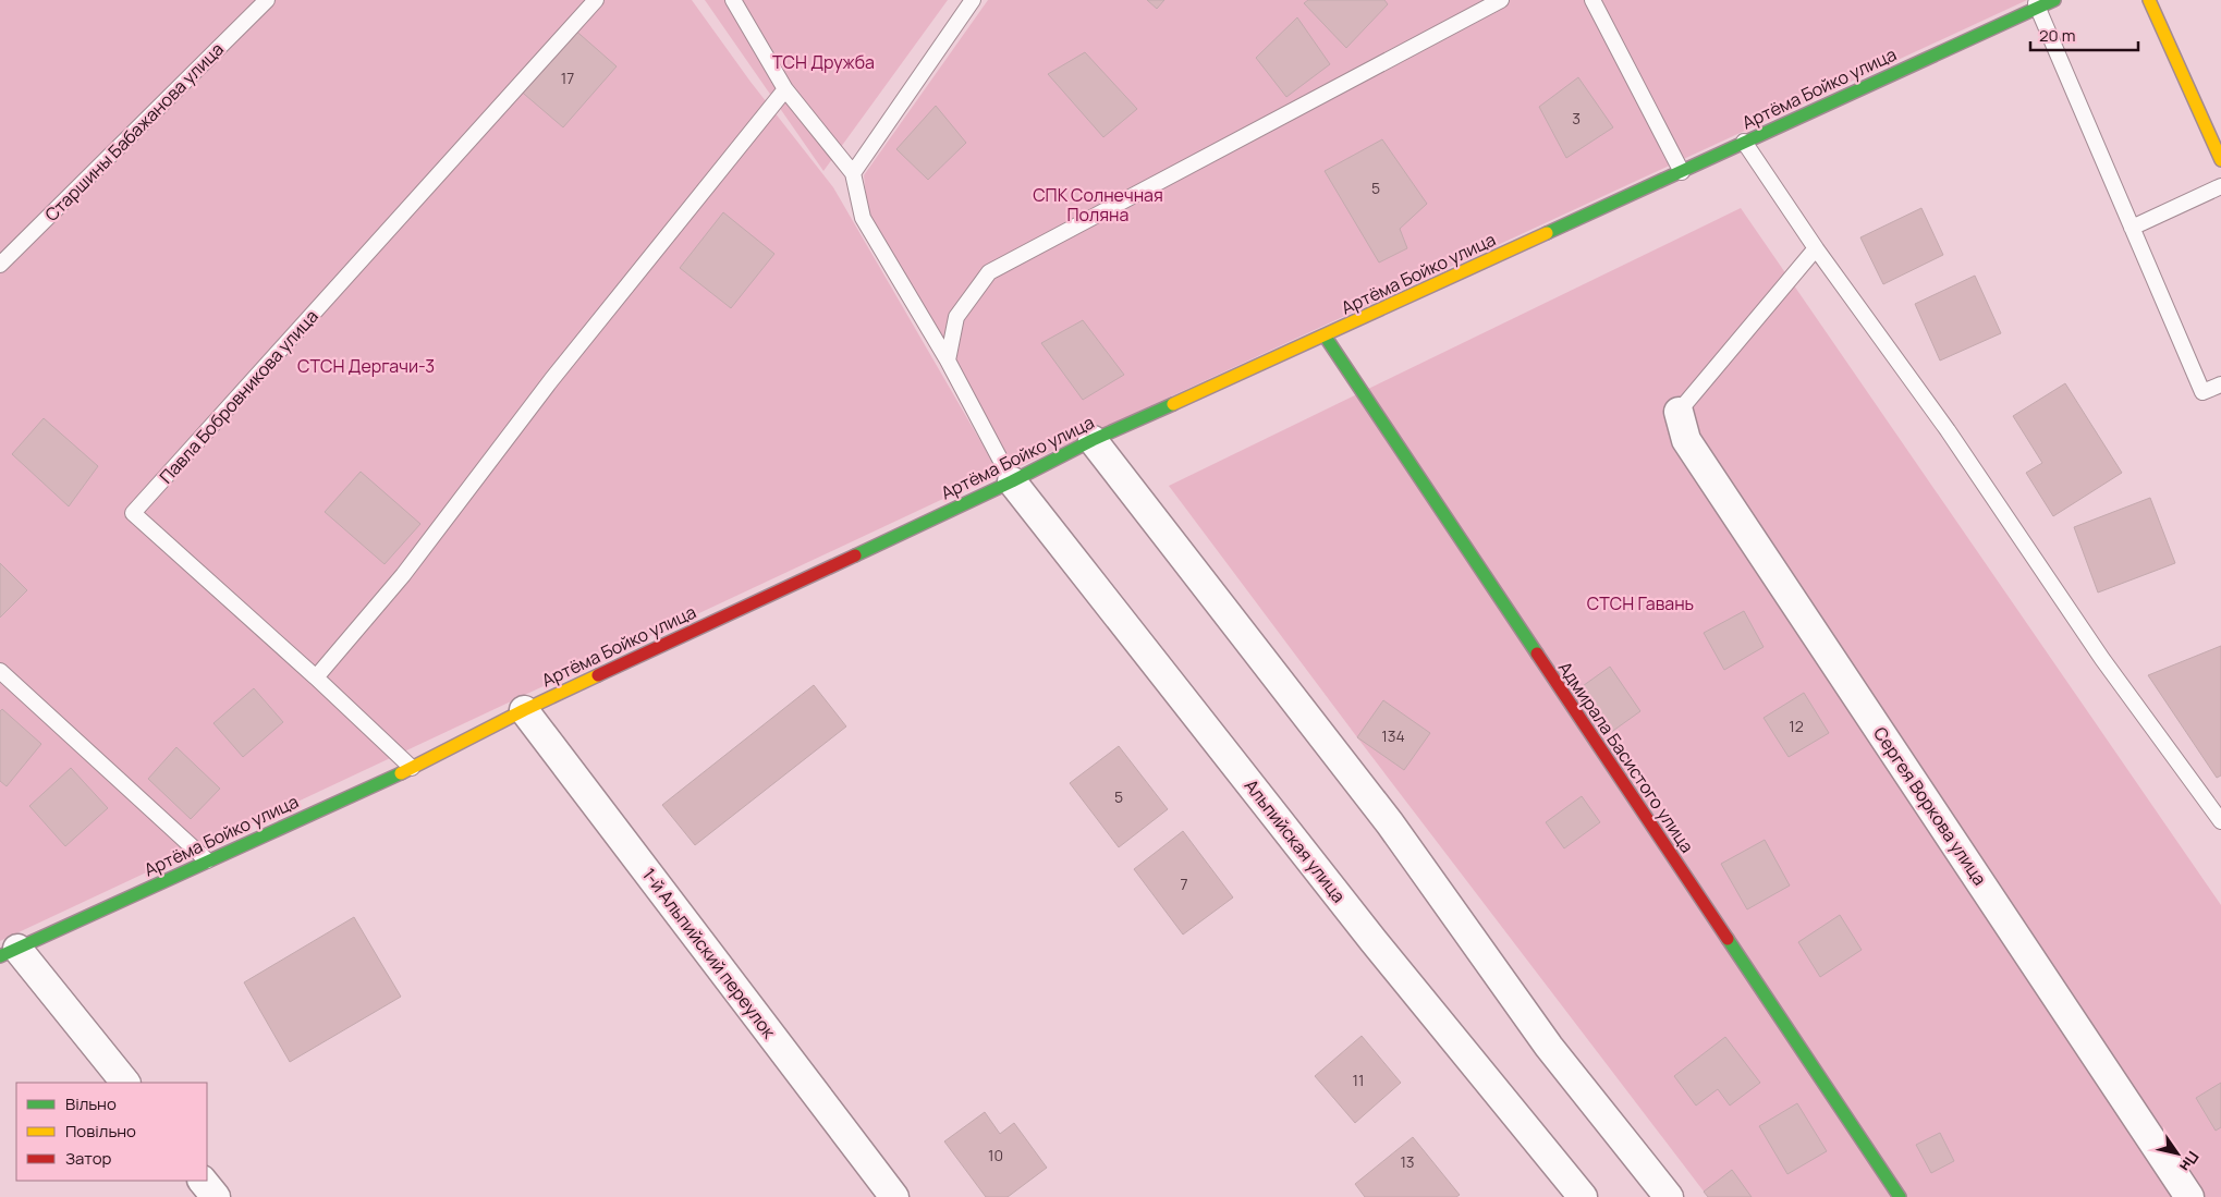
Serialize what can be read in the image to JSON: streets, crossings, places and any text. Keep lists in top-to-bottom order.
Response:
{
  "streets": {
    "main road": ["Артёма Бойко улица", "Адмирала Басистого улица"],
    "street": ["Сергея Воркова улица", "Альпийская улица", "1-й Альпийский переулок"],
    "lane": ["Старшины Бабажанова улица", "Павла Бобровникова улица"]
  },
  "crossings": [
    ["Артёма Бойко улица", "Павла Бобровникова улица"],
    ["Артёма Бойко улица", "Адмирала Басистого улица"],
    ["Артёма Бойко улица", "Альпийская улица"],
    ["Артёма Бойко улица", "1-й Альпийский переулок"]
  ],
  "parks": [
    "ТСН Дружба",
    "СПК Солнечная Поляна",
    "СТСН Дергачи-3",
    "СТСН Гавань"
  ],
  "house_numbers": [
    "17",
    "3",
    "5",
    "12",
    "134",
    "5",
    "7",
    "11",
    "10",
    "13"
  ],
  "legend": ["Вільно", "Повільно", "Затор"],
  "scale_bar": "20 m",
  "north": "bottom right"
}
